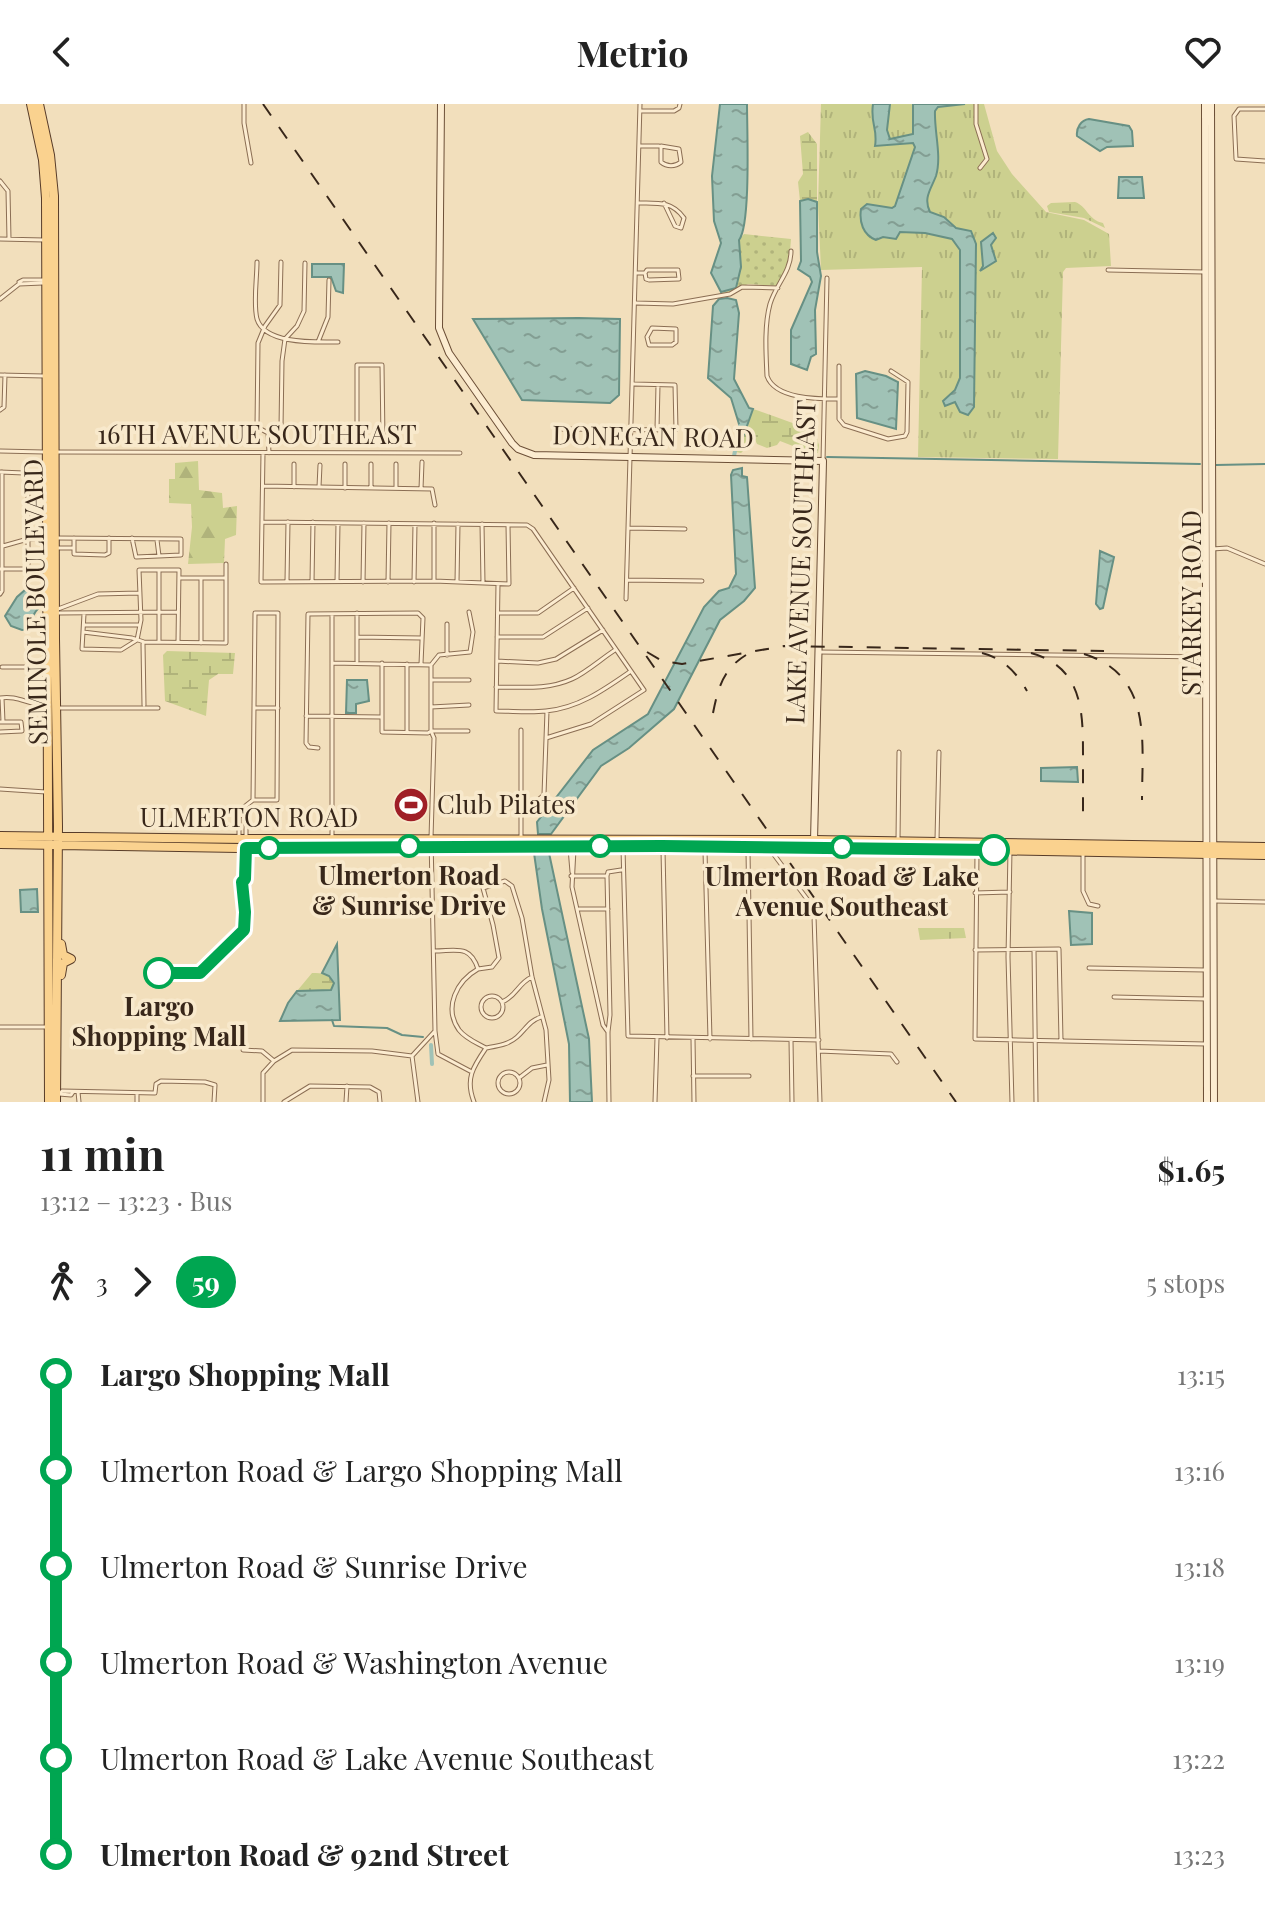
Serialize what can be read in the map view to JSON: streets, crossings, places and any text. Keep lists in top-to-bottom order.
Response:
{
  "streets": {
    "main road": [
      "DONEGAN ROAD",
      "LAKE AVENUE SOUTHEAST",
      "SEMINOLE BOULEVARD",
      "STARKEY ROAD",
      "ULMERTON ROAD"
    ],
    "street": ["16TH AVENUE SOUTHEAST"]
  },
  "crossings": [
    ["16TH AVENUE SOUTHEAST", "SEMINOLE BOULEVARD"],
    ["DONEGAN ROAD", "LAKE AVENUE SOUTHEAST"],
    ["LAKE AVENUE SOUTHEAST", "ULMERTON ROAD"],
    ["SEMINOLE BOULEVARD", "ULMERTON ROAD"],
    ["STARKEY ROAD", "ULMERTON ROAD"]
  ],
  "places": {
    "sports": ["Club Pilates"],
    "other": ["Ulmerton Road & Sunrise Drive", "Ulmerton Road & Lake Avenue Southeast", "Largo Shopping Mall"]
  },
  "lines": ["bus line 59"],
  "page": {
    "header": "Metrio",
    "heading": ["11 min", "13:12 – 13:23 · Bus", "$1.65"],
    "legs": ["3", "59", "5 stops"],
    "list": [
      {
        "name": "Largo Shopping Mall",
        "value": "13:15"
      },
      {
        "name": "Ulmerton Road & Largo Shopping Mall",
        "value": "13:16"
      },
      {
        "name": "Ulmerton Road & Sunrise Drive",
        "value": "13:18"
      },
      {
        "name": "Ulmerton Road & Washington Avenue",
        "value": "13:19"
      },
      {
        "name": "Ulmerton Road & Lake Avenue Southeast",
        "value": "13:22"
      },
      {
        "name": "Ulmerton Road & 92nd Street",
        "value": "13:23"
      }
    ]
  }
}
